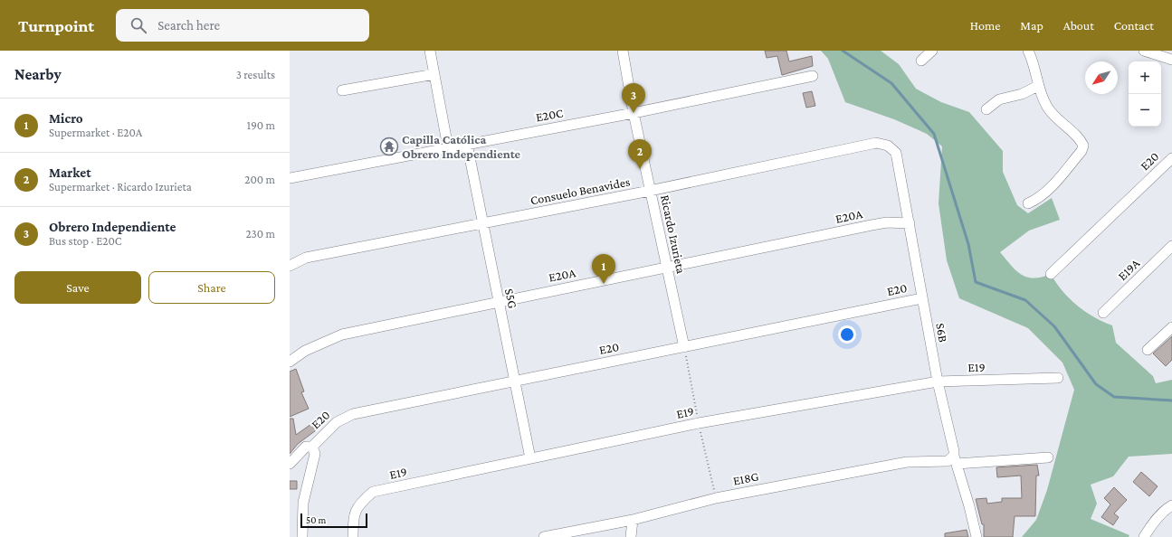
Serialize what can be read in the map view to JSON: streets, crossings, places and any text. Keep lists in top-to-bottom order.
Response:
{
  "streets": {
    "street": [
      "E20C",
      "E20",
      "Consuelo Benavides",
      "E20A",
      "Ricardo Izurieta",
      "E19A",
      "S5G",
      "S6B",
      "E19",
      "E18G"
    ]
  },
  "crossings": [
    ["E20C", "Ricardo Izurieta"],
    ["E20C", "S5G"],
    ["E20", "Ricardo Izurieta"],
    ["E20", "S5G"],
    ["E20", "S6B"],
    ["Consuelo Benavides", "Ricardo Izurieta"],
    ["Consuelo Benavides", "S5G"],
    ["Consuelo Benavides", "S6B"],
    ["E20A", "Ricardo Izurieta"],
    ["E20A", "S5G"],
    ["E20A", "S6B"],
    ["S5G", "E19"],
    ["S6B", "E19"],
    ["S6B", "E18G"]
  ],
  "places": {
    "temple": ["Capilla Católica Obrero Independiente"]
  },
  "scale_bar": "50 m",
  "north": "bottom left",
  "page": {
    "header": "Turnpoint",
    "search": "Search here",
    "nav": [
      "Home",
      "Map",
      "About",
      "Contact"
    ],
    "heading": ["Nearby", "3 results"],
    "map_buttons": ["+", "−"],
    "pins": ["3", "2", "1"],
    "list": [
      {
        "mark": "1",
        "name": "Micro",
        "note": "Supermarket · E20A",
        "value": "190 m"
      },
      {
        "mark": "2",
        "name": "Market",
        "note": "Supermarket · Ricardo Izurieta",
        "value": "200 m"
      },
      {
        "mark": "3",
        "name": "Obrero Independiente",
        "note": "Bus stop · E20C",
        "value": "230 m"
      }
    ],
    "buttons": ["Save", "Share"],
    "scale": "50 m"
  }
}
